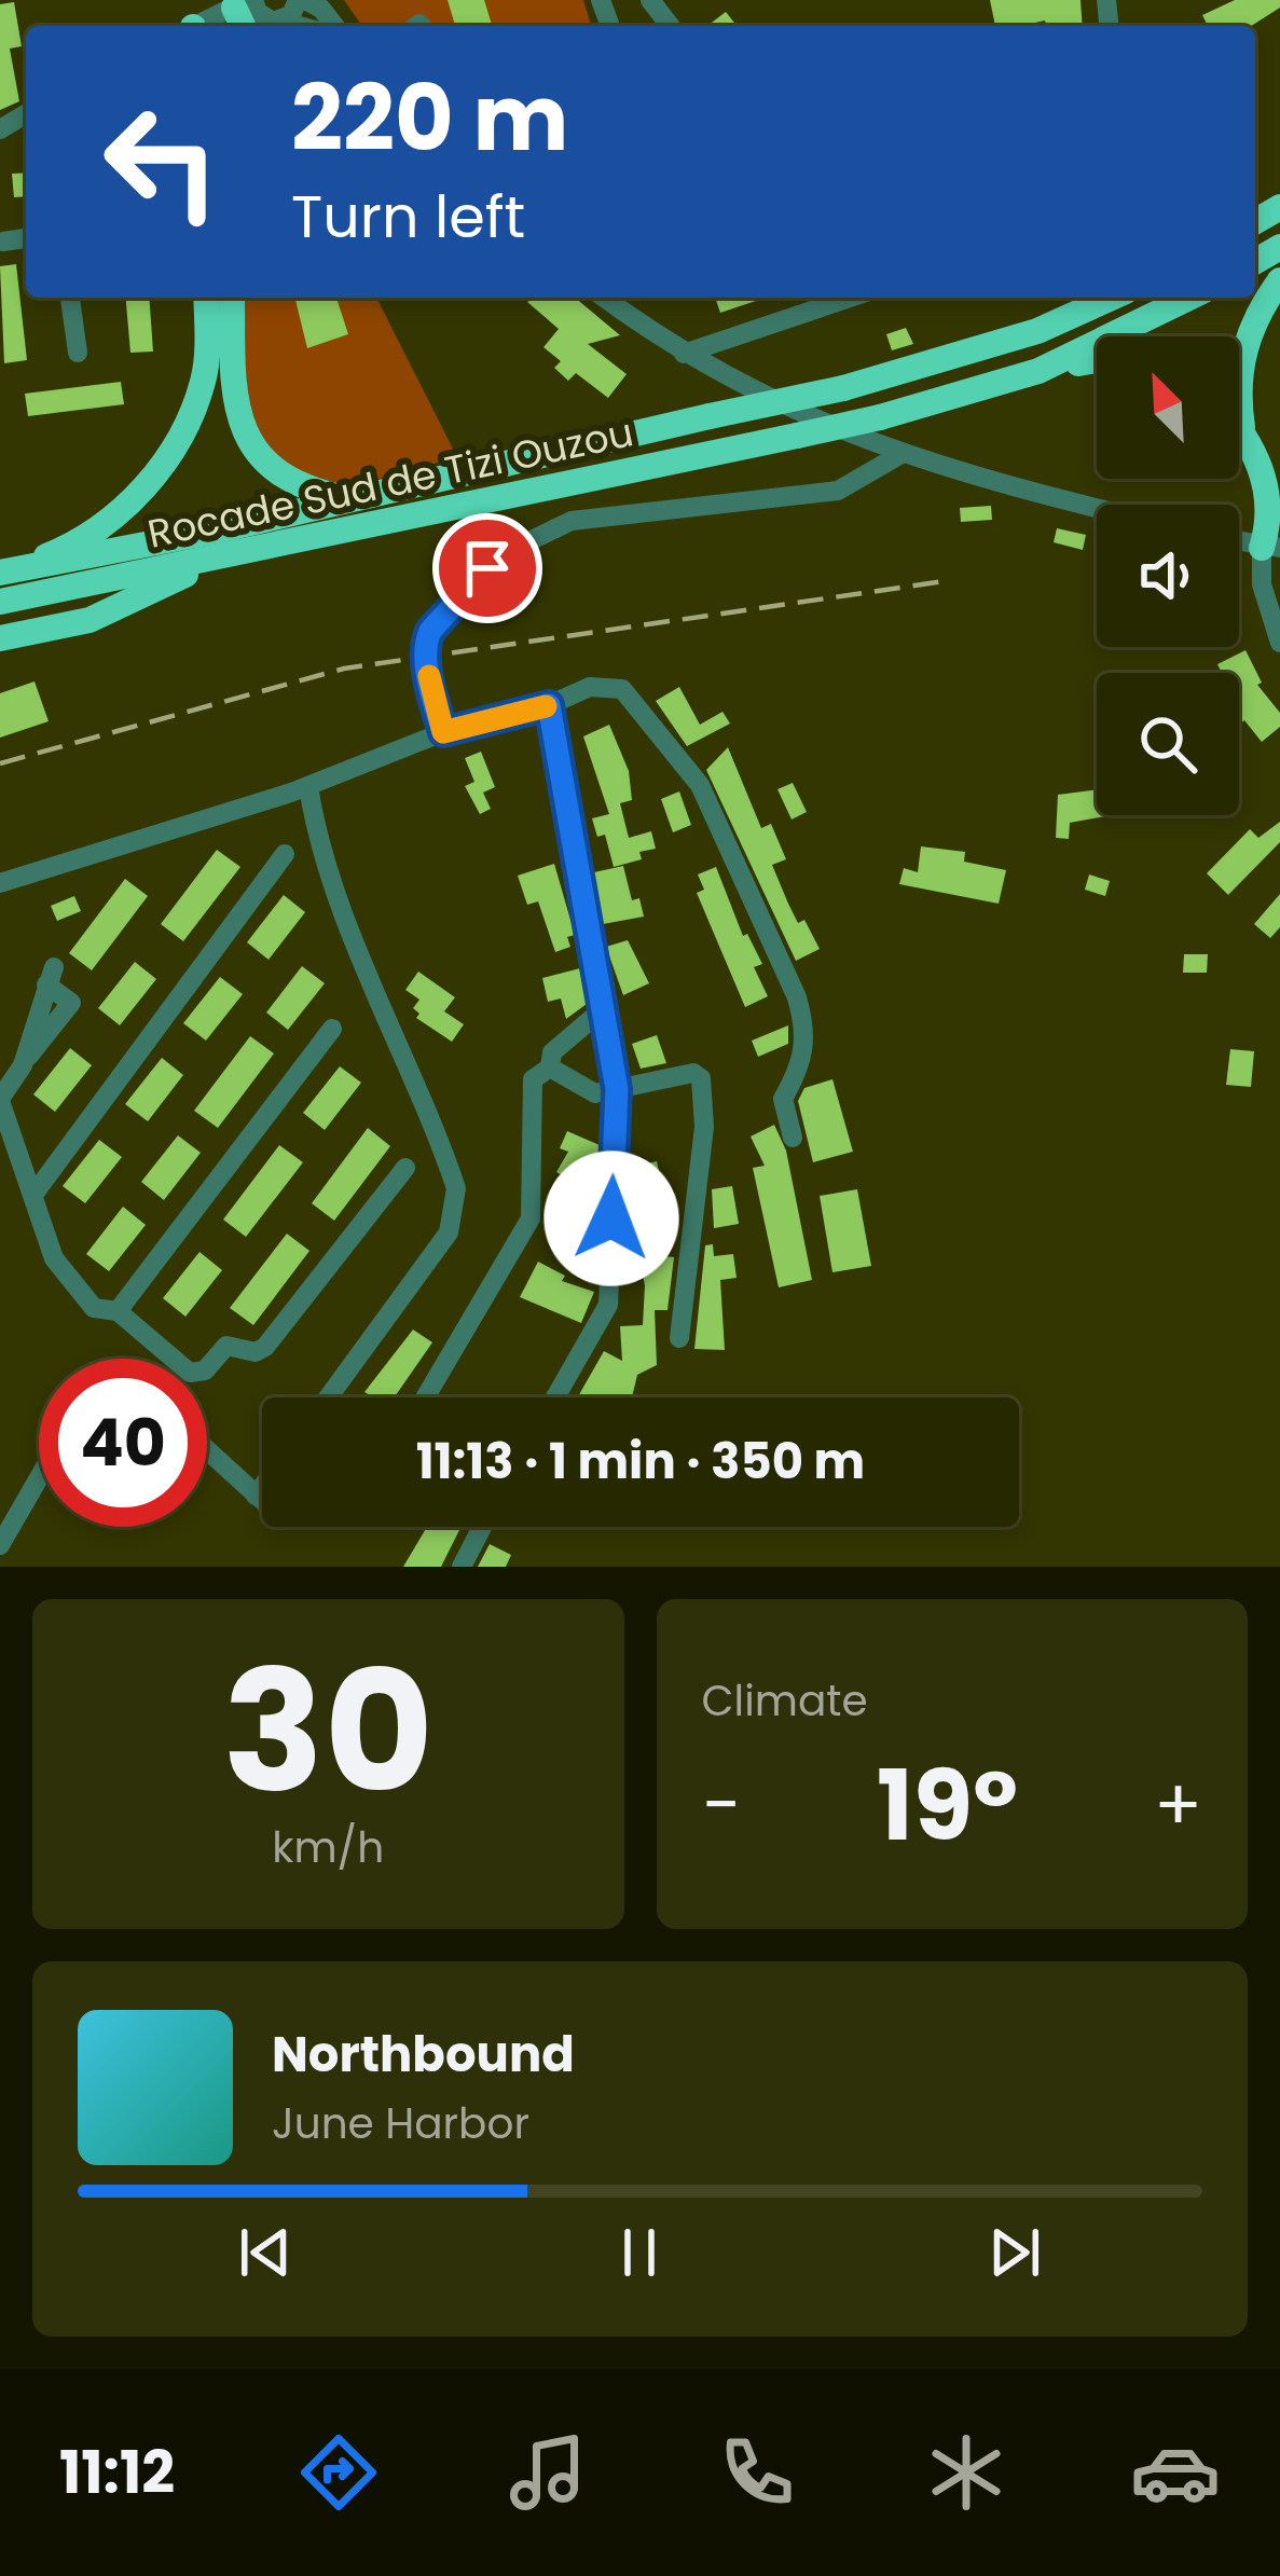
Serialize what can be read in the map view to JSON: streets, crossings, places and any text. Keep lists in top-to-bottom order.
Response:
{
  "streets": {
    "highway": ["Rocade Sud de Tizi Ouzou"]
  },
  "north": "top left",
  "page": {
    "turn": ["220 m", "Turn left"],
    "limit": "40",
    "trip": "11:13 · 1 min · 350 m",
    "tile": [
      ["30", "km/h"],
      "Climate"
    ],
    "heat": ["−", "19°", "+"],
    "song": ["Northbound", "June Harbor"],
    "tabs": "11:12"
  }
}
